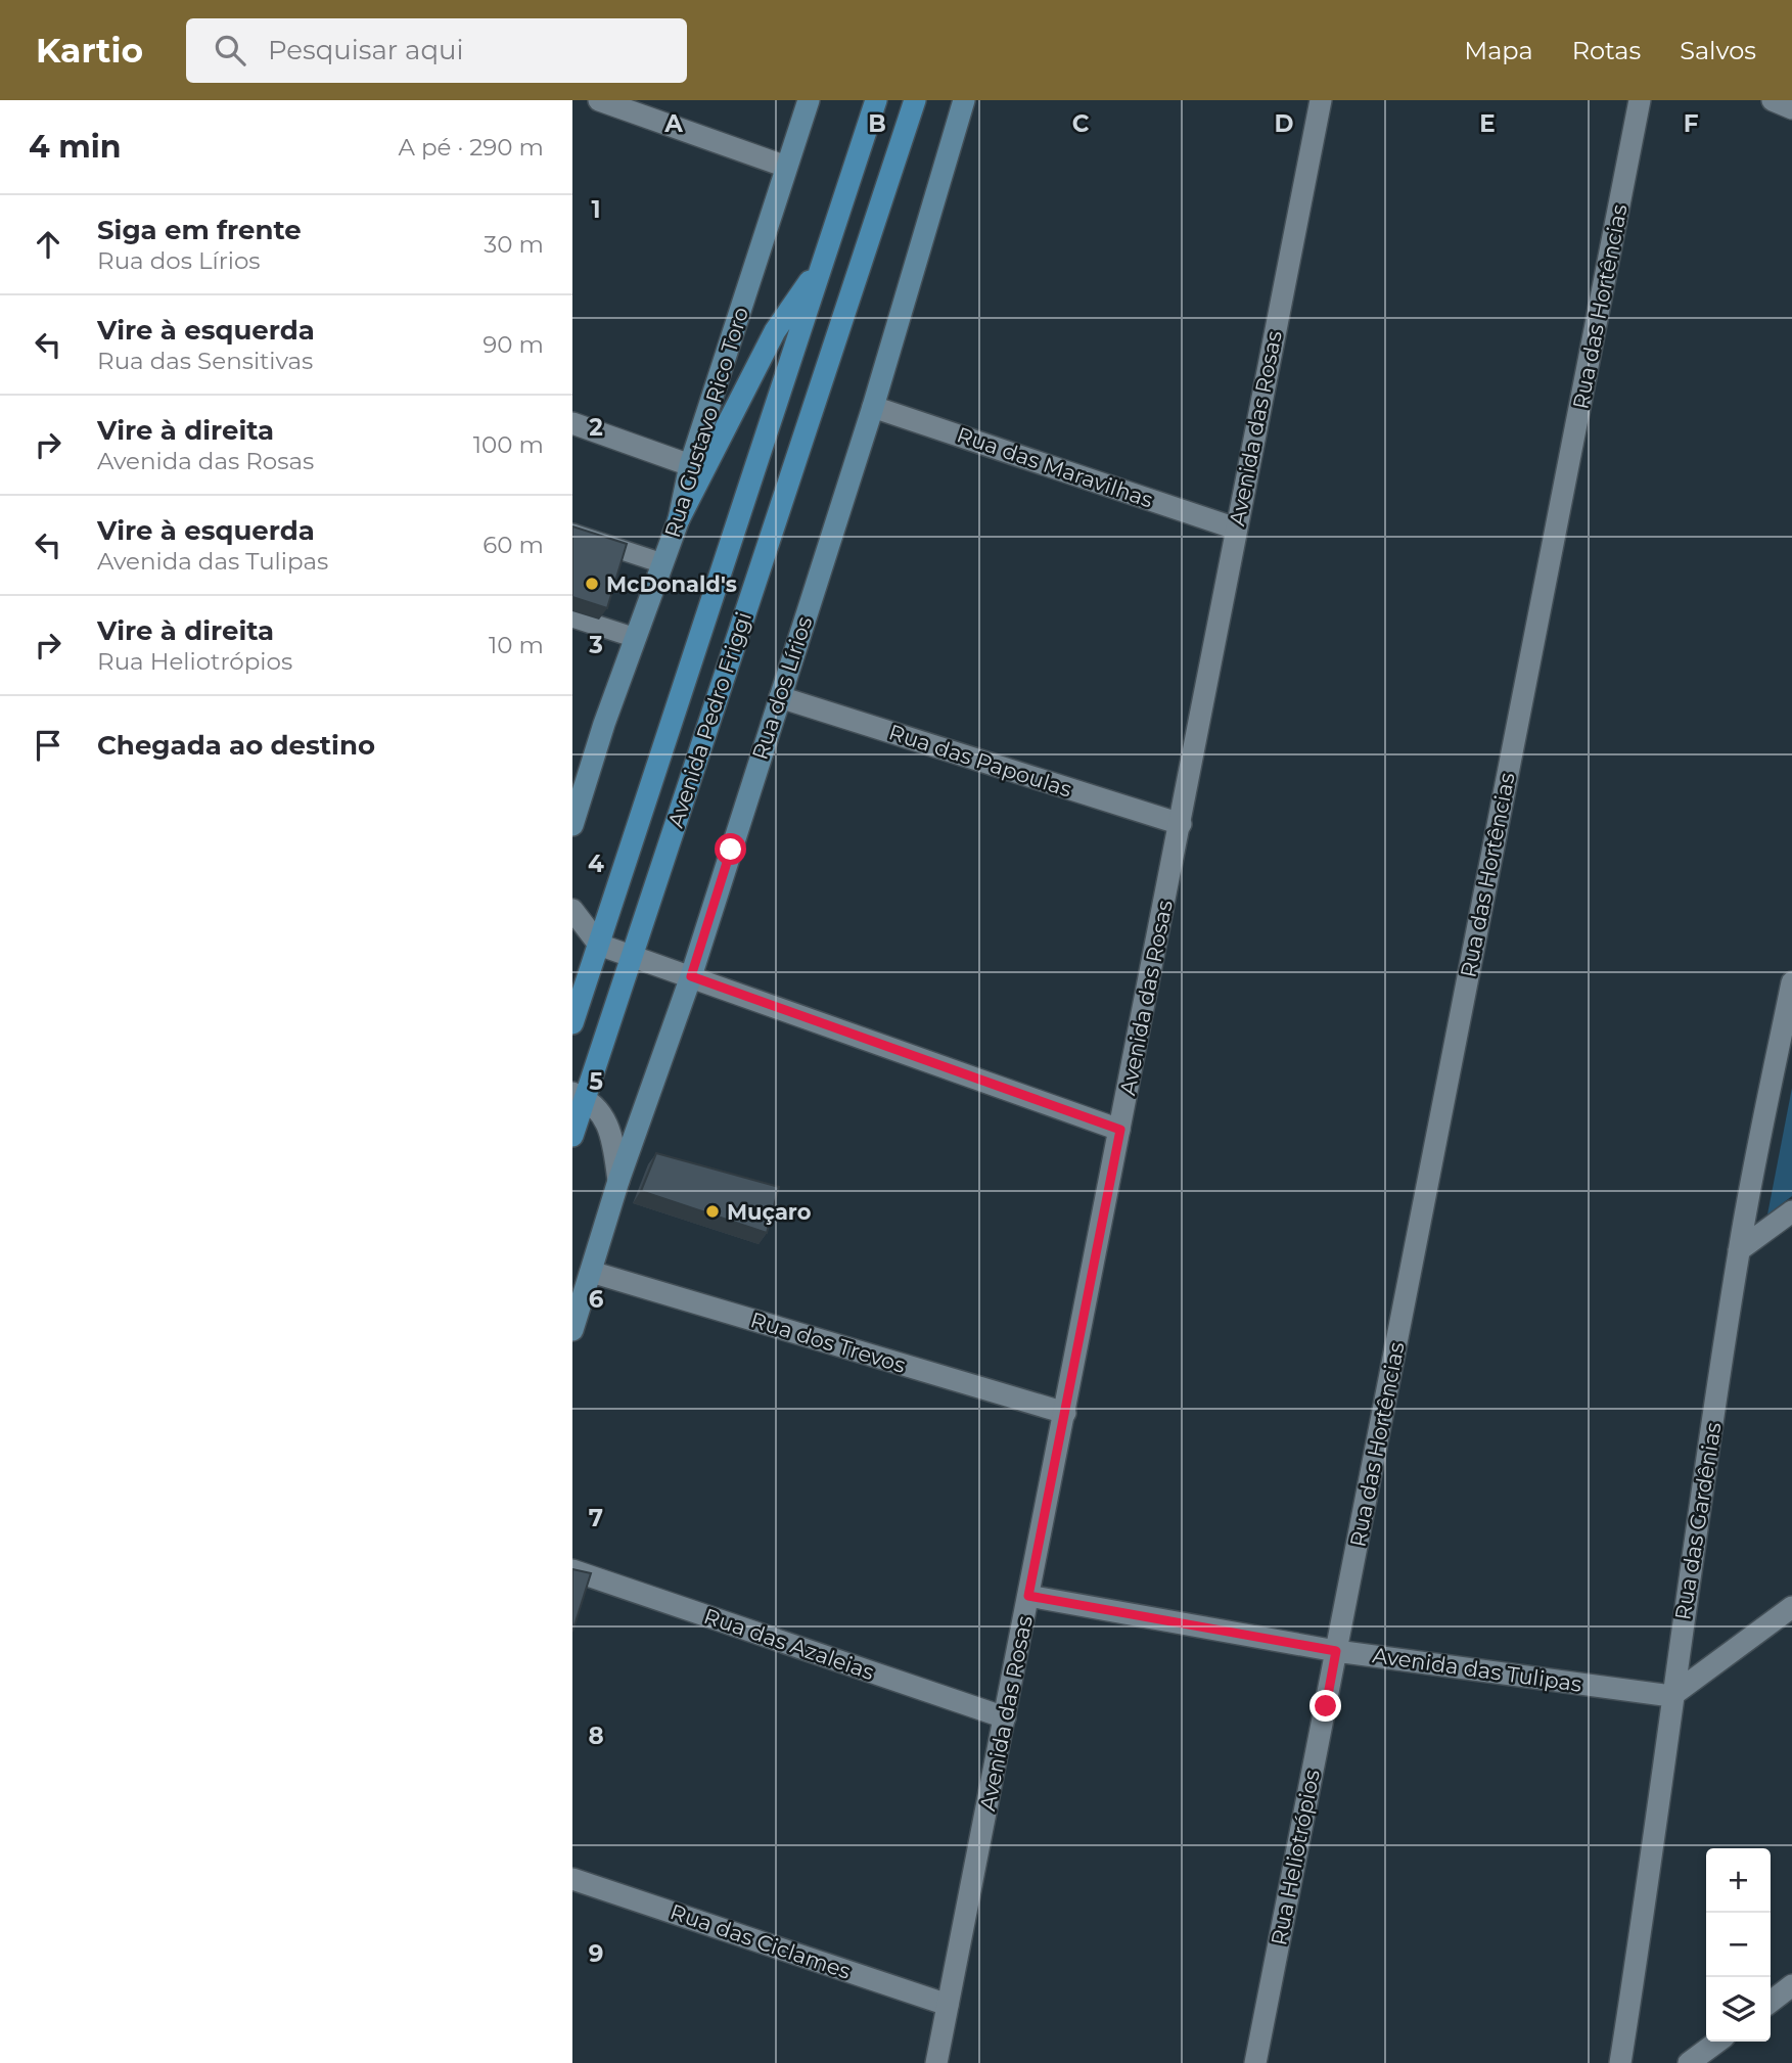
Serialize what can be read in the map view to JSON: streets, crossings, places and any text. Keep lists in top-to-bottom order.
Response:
{
  "streets": {
    "main road": ["Rua Gustavo Rico Toro", "Rua dos Lírios", "Avenida Pedro Friggi"],
    "street": [
      "Rua das Hortências",
      "Avenida das Rosas",
      "Rua das Maravilhas",
      "Rua das Papoulas",
      "Rua dos Trevos",
      "Rua das Gardênias",
      "Rua das Azaleias",
      "Avenida das Tulipas",
      "Rua Heliotrópios",
      "Rua das Ciclames"
    ]
  },
  "crossings": [
    ["Rua das Hortências", "Avenida das Tulipas"],
    ["Rua das Hortências", "Rua Heliotrópios"],
    ["Avenida das Rosas", "Rua das Maravilhas"],
    ["Avenida das Rosas", "Rua das Papoulas"],
    ["Avenida das Rosas", "Rua dos Trevos"],
    ["Avenida das Rosas", "Rua das Azaleias"],
    ["Avenida das Rosas", "Avenida das Tulipas"],
    ["Avenida das Rosas", "Rua das Ciclames"],
    ["Rua das Maravilhas", "Rua dos Lírios"],
    ["Rua dos Lírios", "Rua das Papoulas"],
    ["Rua dos Lírios", "Rua dos Trevos"],
    ["Rua das Gardênias", "Avenida das Tulipas"],
    ["Avenida das Tulipas", "Rua Heliotrópios"]
  ],
  "places": ["McDonald's", "Muçaro"],
  "page": {
    "header": "Kartio",
    "search": "Pesquisar aqui",
    "nav": ["Mapa", "Rotas", "Salvos"],
    "heading": ["4 min", "A pé · 290 m"],
    "list": [
      ["Siga em frente", "Rua dos Lírios", "30 m"],
      ["Vire à esquerda", "Rua das Sensitivas", "90 m"],
      ["Vire à direita", "Avenida das Rosas", "100 m"],
      ["Vire à esquerda", "Avenida das Tulipas", "60 m"],
      ["Vire à direita", "Rua Heliotrópios", "10 m"],
      "Chegada ao destino"
    ],
    "map_buttons": ["+", "−"]
  },
  "grid": {
    "columns": [
      "A",
      "B",
      "C",
      "D",
      "E",
      "F"
    ],
    "rows": [
      "1",
      "2",
      "3",
      "4",
      "5",
      "6",
      "7",
      "8",
      "9"
    ]
  }
}
